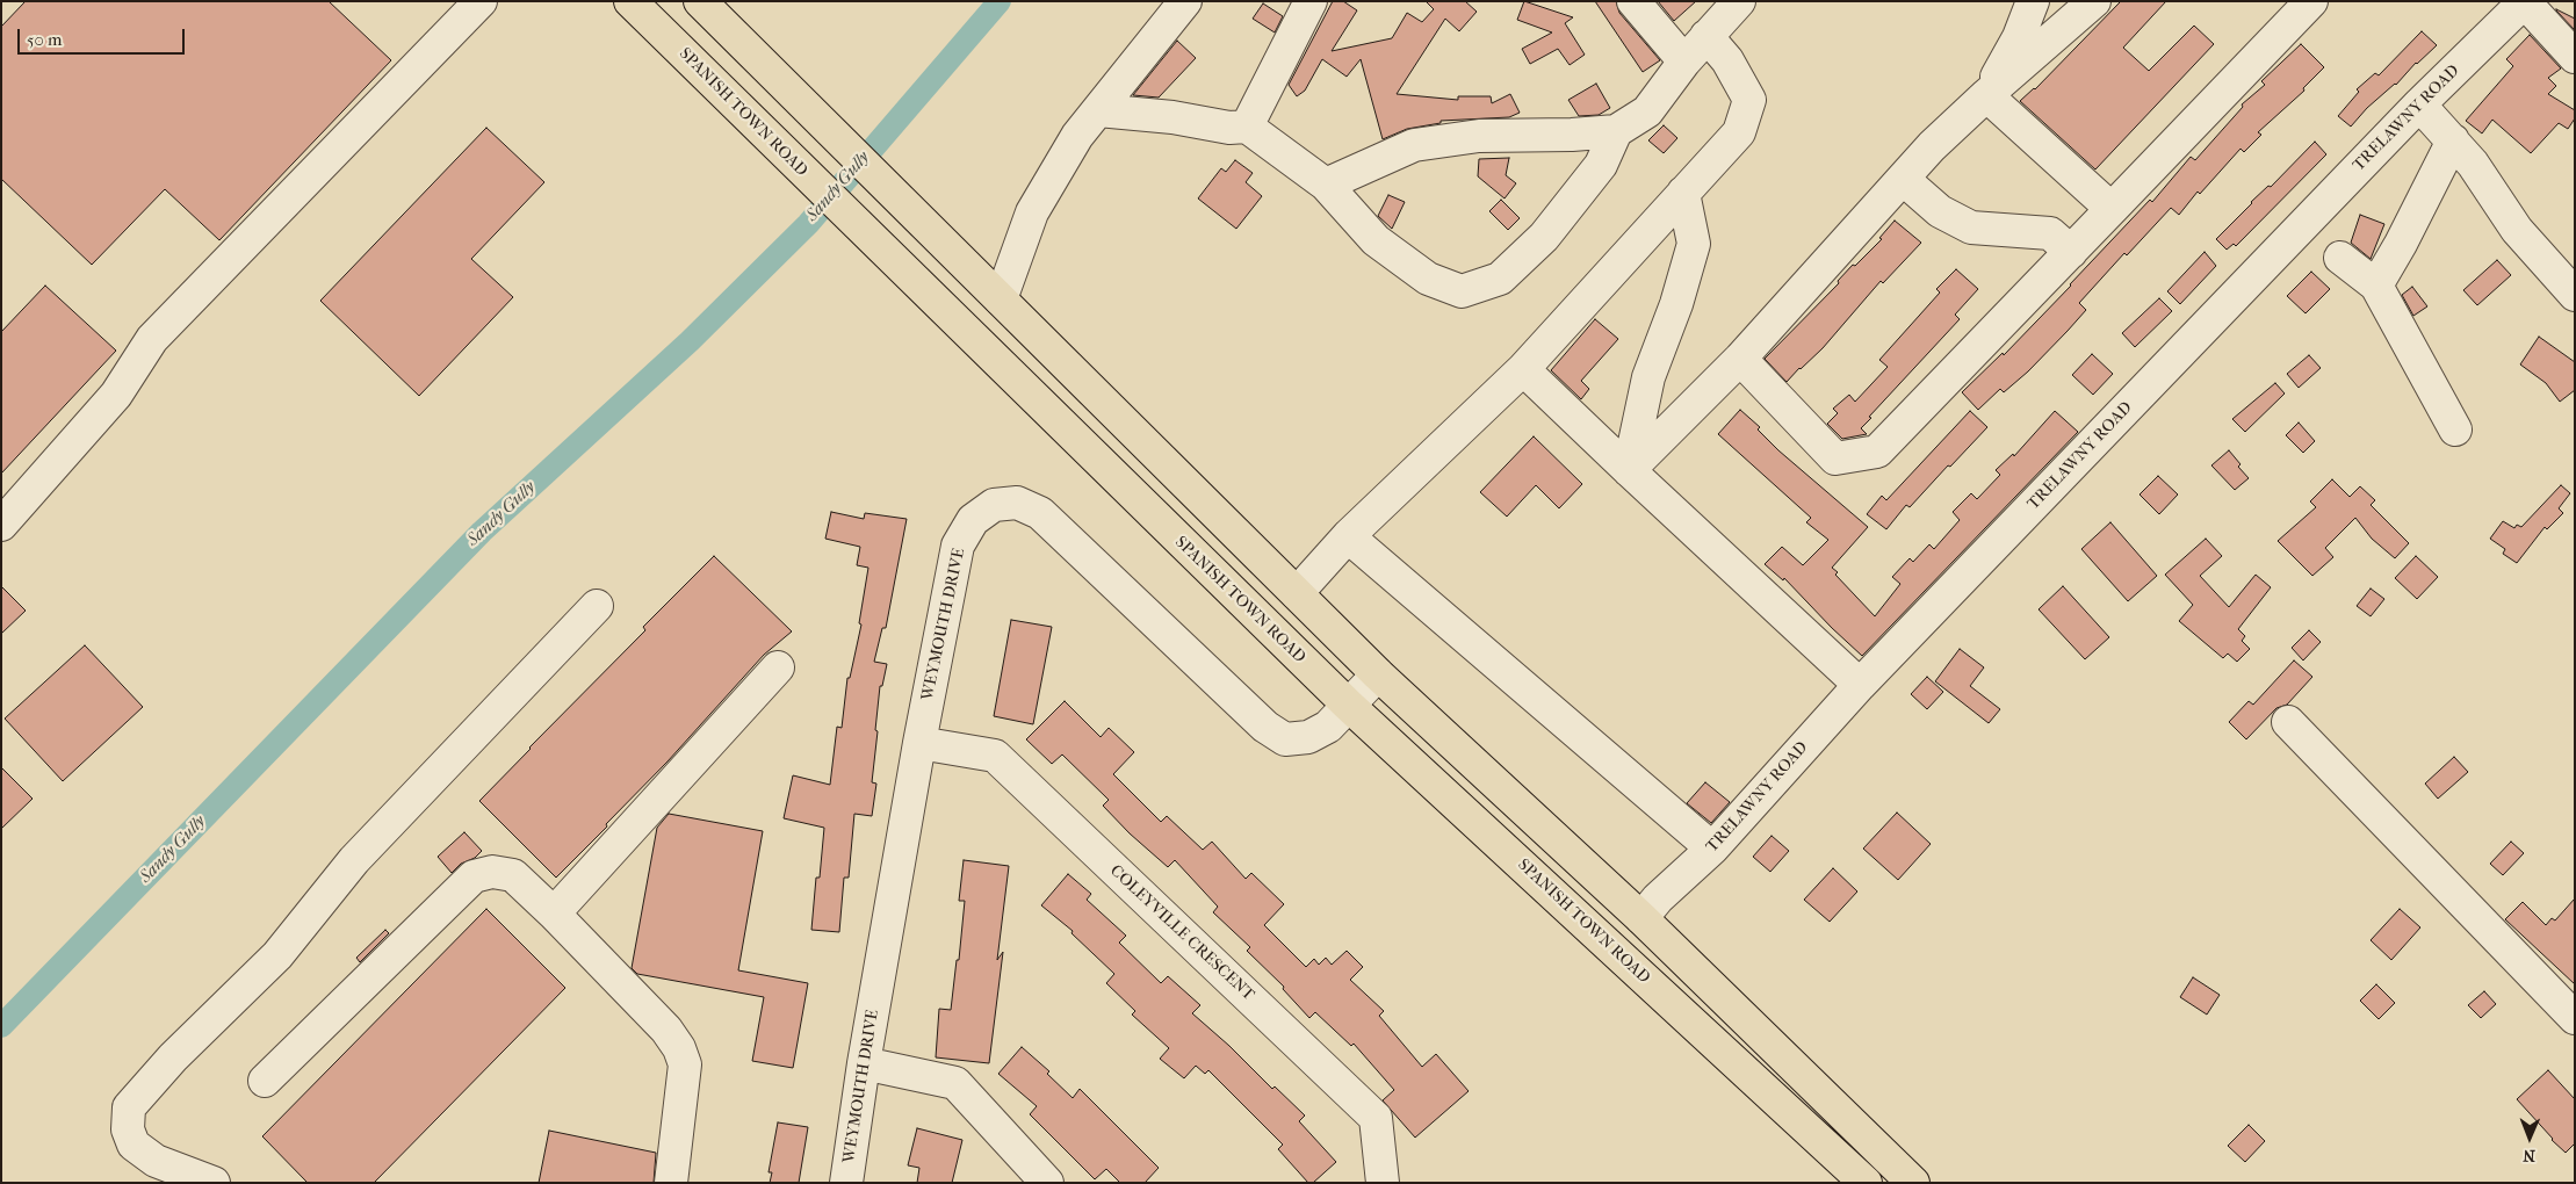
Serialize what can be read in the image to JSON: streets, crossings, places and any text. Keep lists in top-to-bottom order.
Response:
{
  "streets": {
    "highway": ["SPANISH TOWN ROAD"],
    "street": ["TRELAWNY ROAD", "WEYMOUTH DRIVE", "COLEYVILLE CRESCENT"]
  },
  "crossings": [
    ["SPANISH TOWN ROAD", "WEYMOUTH DRIVE"],
    ["WEYMOUTH DRIVE", "COLEYVILLE CRESCENT"]
  ],
  "water": ["Sandy Gully"],
  "scale_bar": "50 m",
  "north": "bottom"
}
